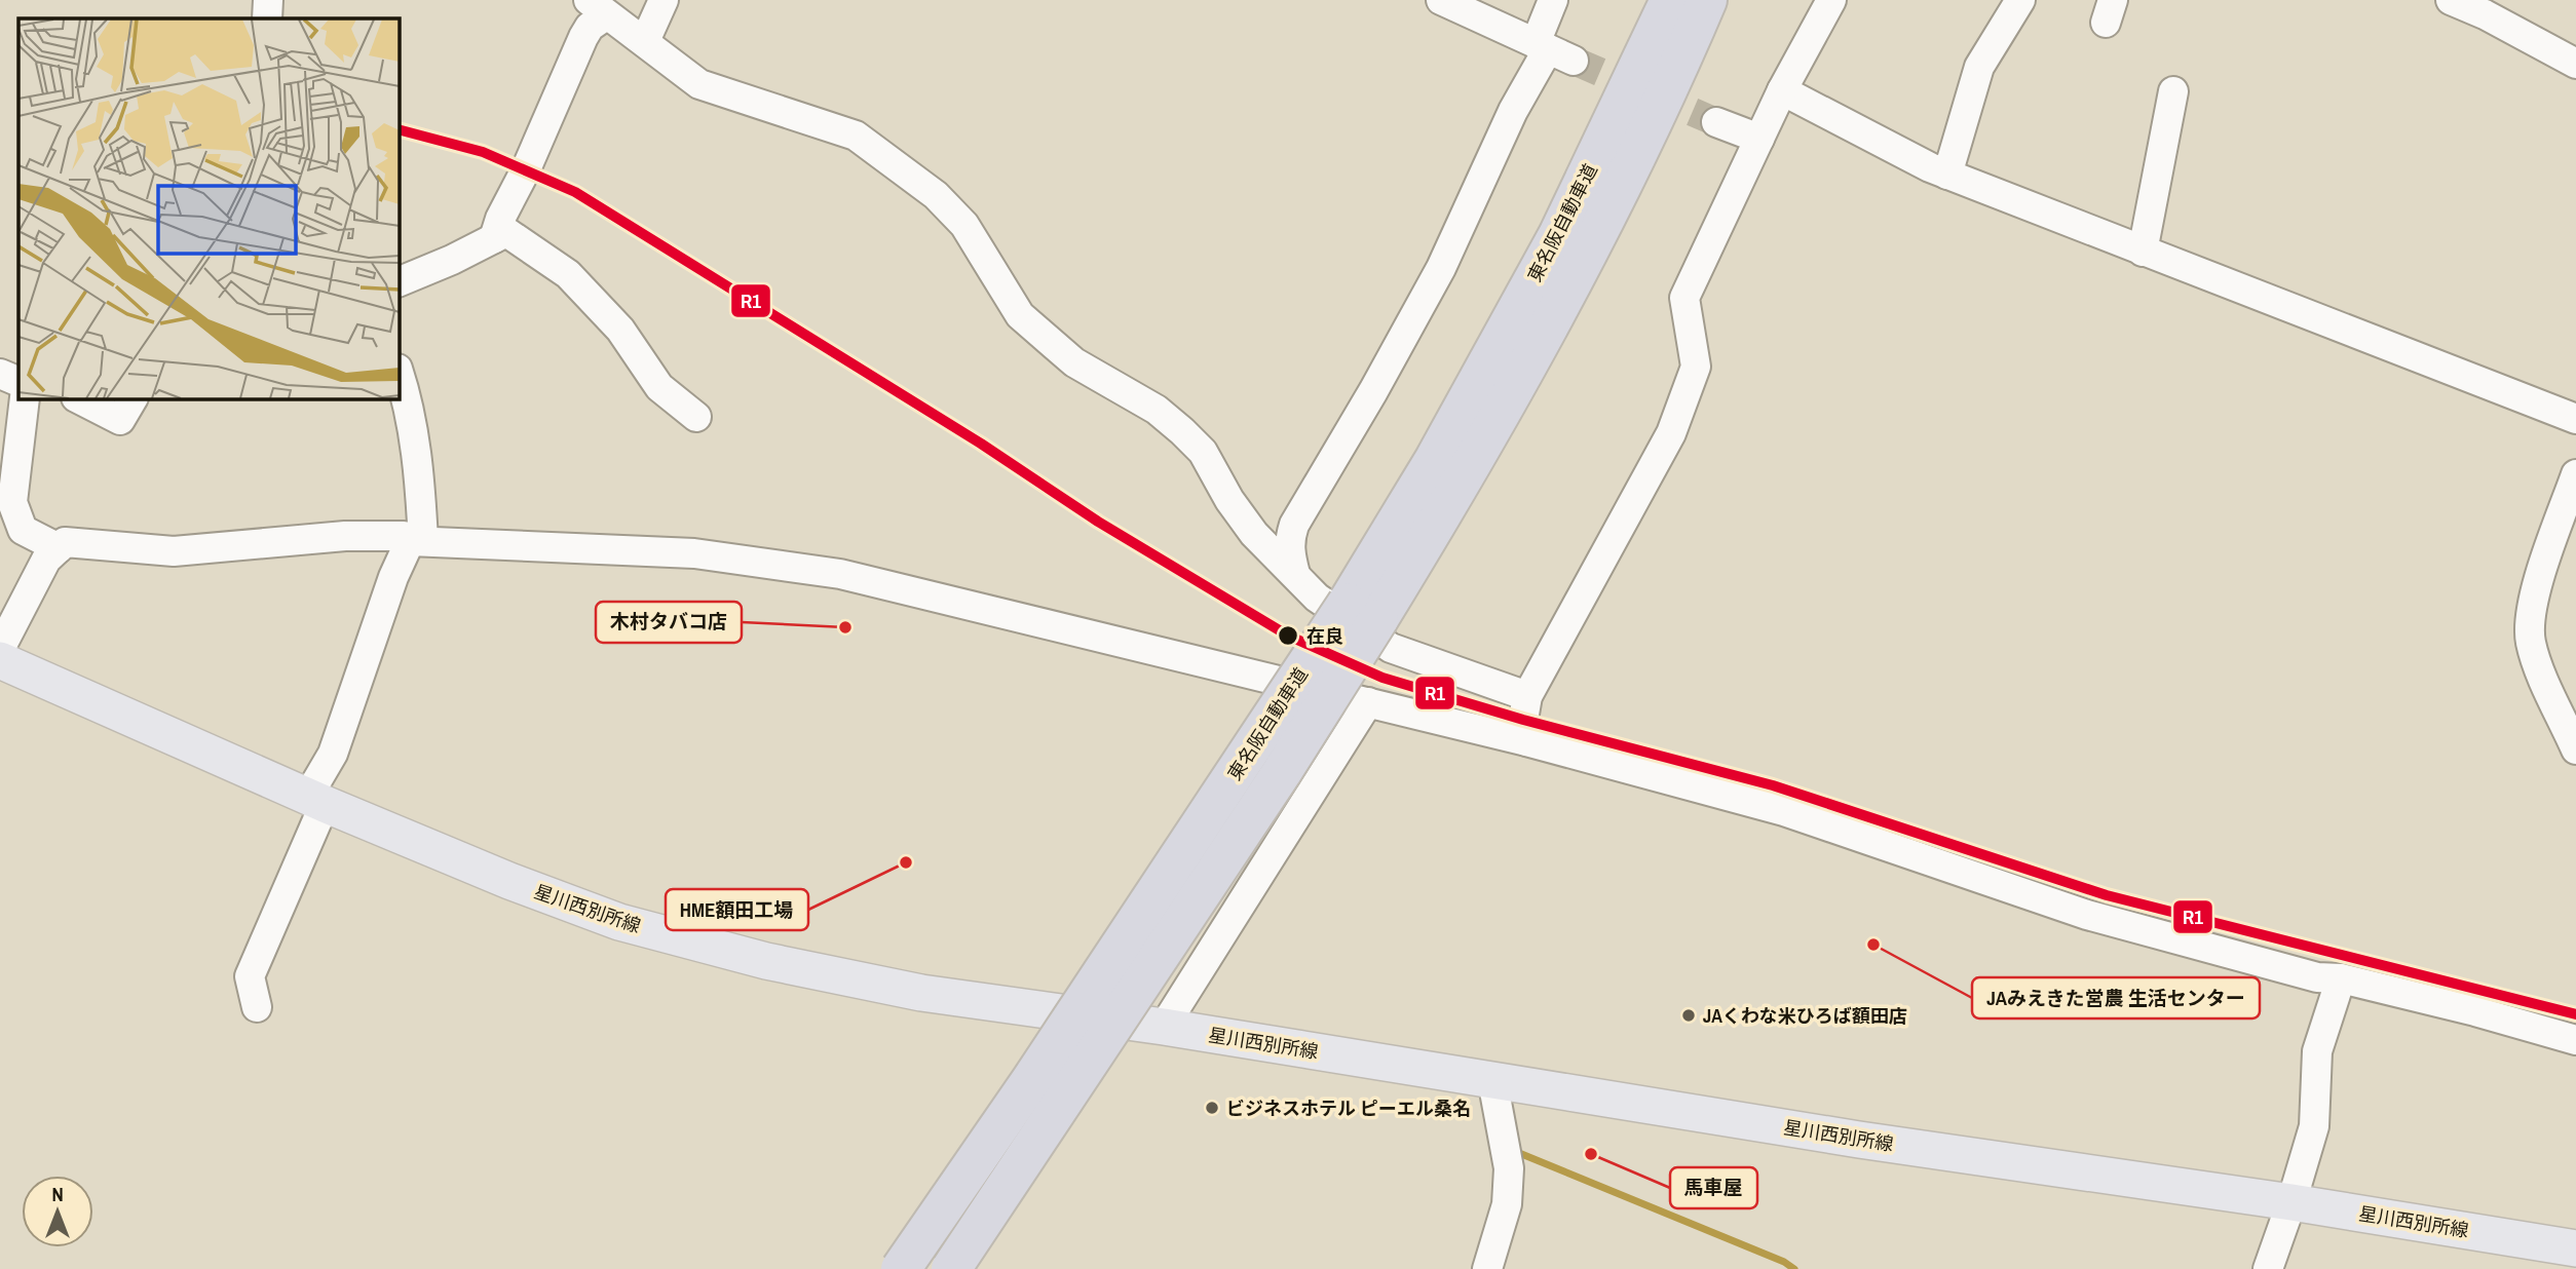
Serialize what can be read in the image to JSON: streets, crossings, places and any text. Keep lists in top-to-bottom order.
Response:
{
  "streets": {
    "highway": ["東名阪自動車道"],
    "main road": ["星川西別所線"]
  },
  "places": [
    "木村タバコ店",
    "在良",
    "HME額田工場",
    "JAみえきた営農 生活センター",
    "JAくわな米ひろば額田店",
    "ビジネスホテル ピーエル桑名",
    "馬車屋"
  ],
  "lines": ["transit line R1"],
  "north": "top"
}
